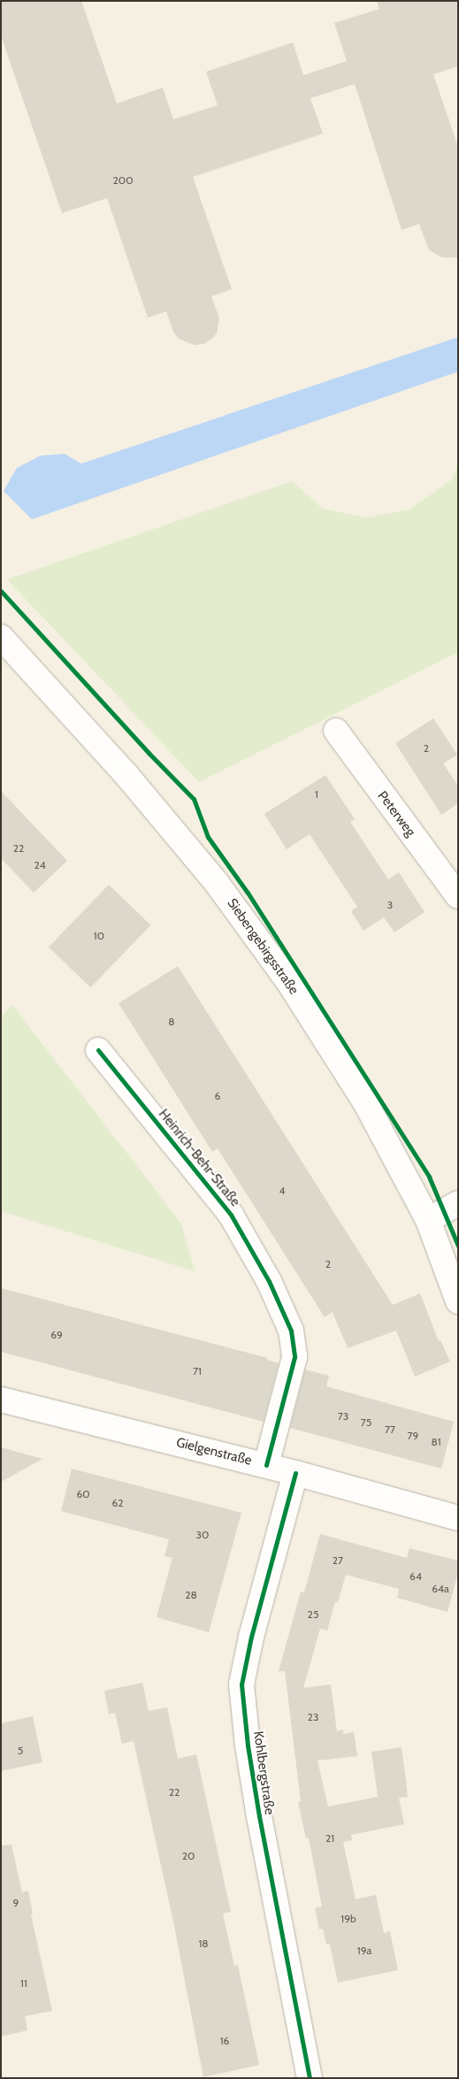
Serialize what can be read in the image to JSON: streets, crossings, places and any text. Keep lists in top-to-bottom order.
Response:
{
  "streets": {
    "street": [
      "Peterweg",
      "Siebengebirgsstraße",
      "Heinrich-Behr-Straße",
      "Gielgenstraße",
      "Kohlbergstraße"
    ]
  },
  "crossings": [
    ["Heinrich-Behr-Straße", "Gielgenstraße"],
    ["Gielgenstraße", "Kohlbergstraße"]
  ],
  "house_numbers": [
    "200",
    "2",
    "1",
    "22",
    "24",
    "3",
    "10",
    "8",
    "6",
    "4",
    "2",
    "69",
    "71",
    "73",
    "75",
    "77",
    "79",
    "81",
    "60",
    "62",
    "30",
    "27",
    "64",
    "64a",
    "28",
    "25",
    "23",
    "5",
    "22",
    "21",
    "20",
    "9",
    "19b",
    "18",
    "19a",
    "11",
    "16"
  ]
}
